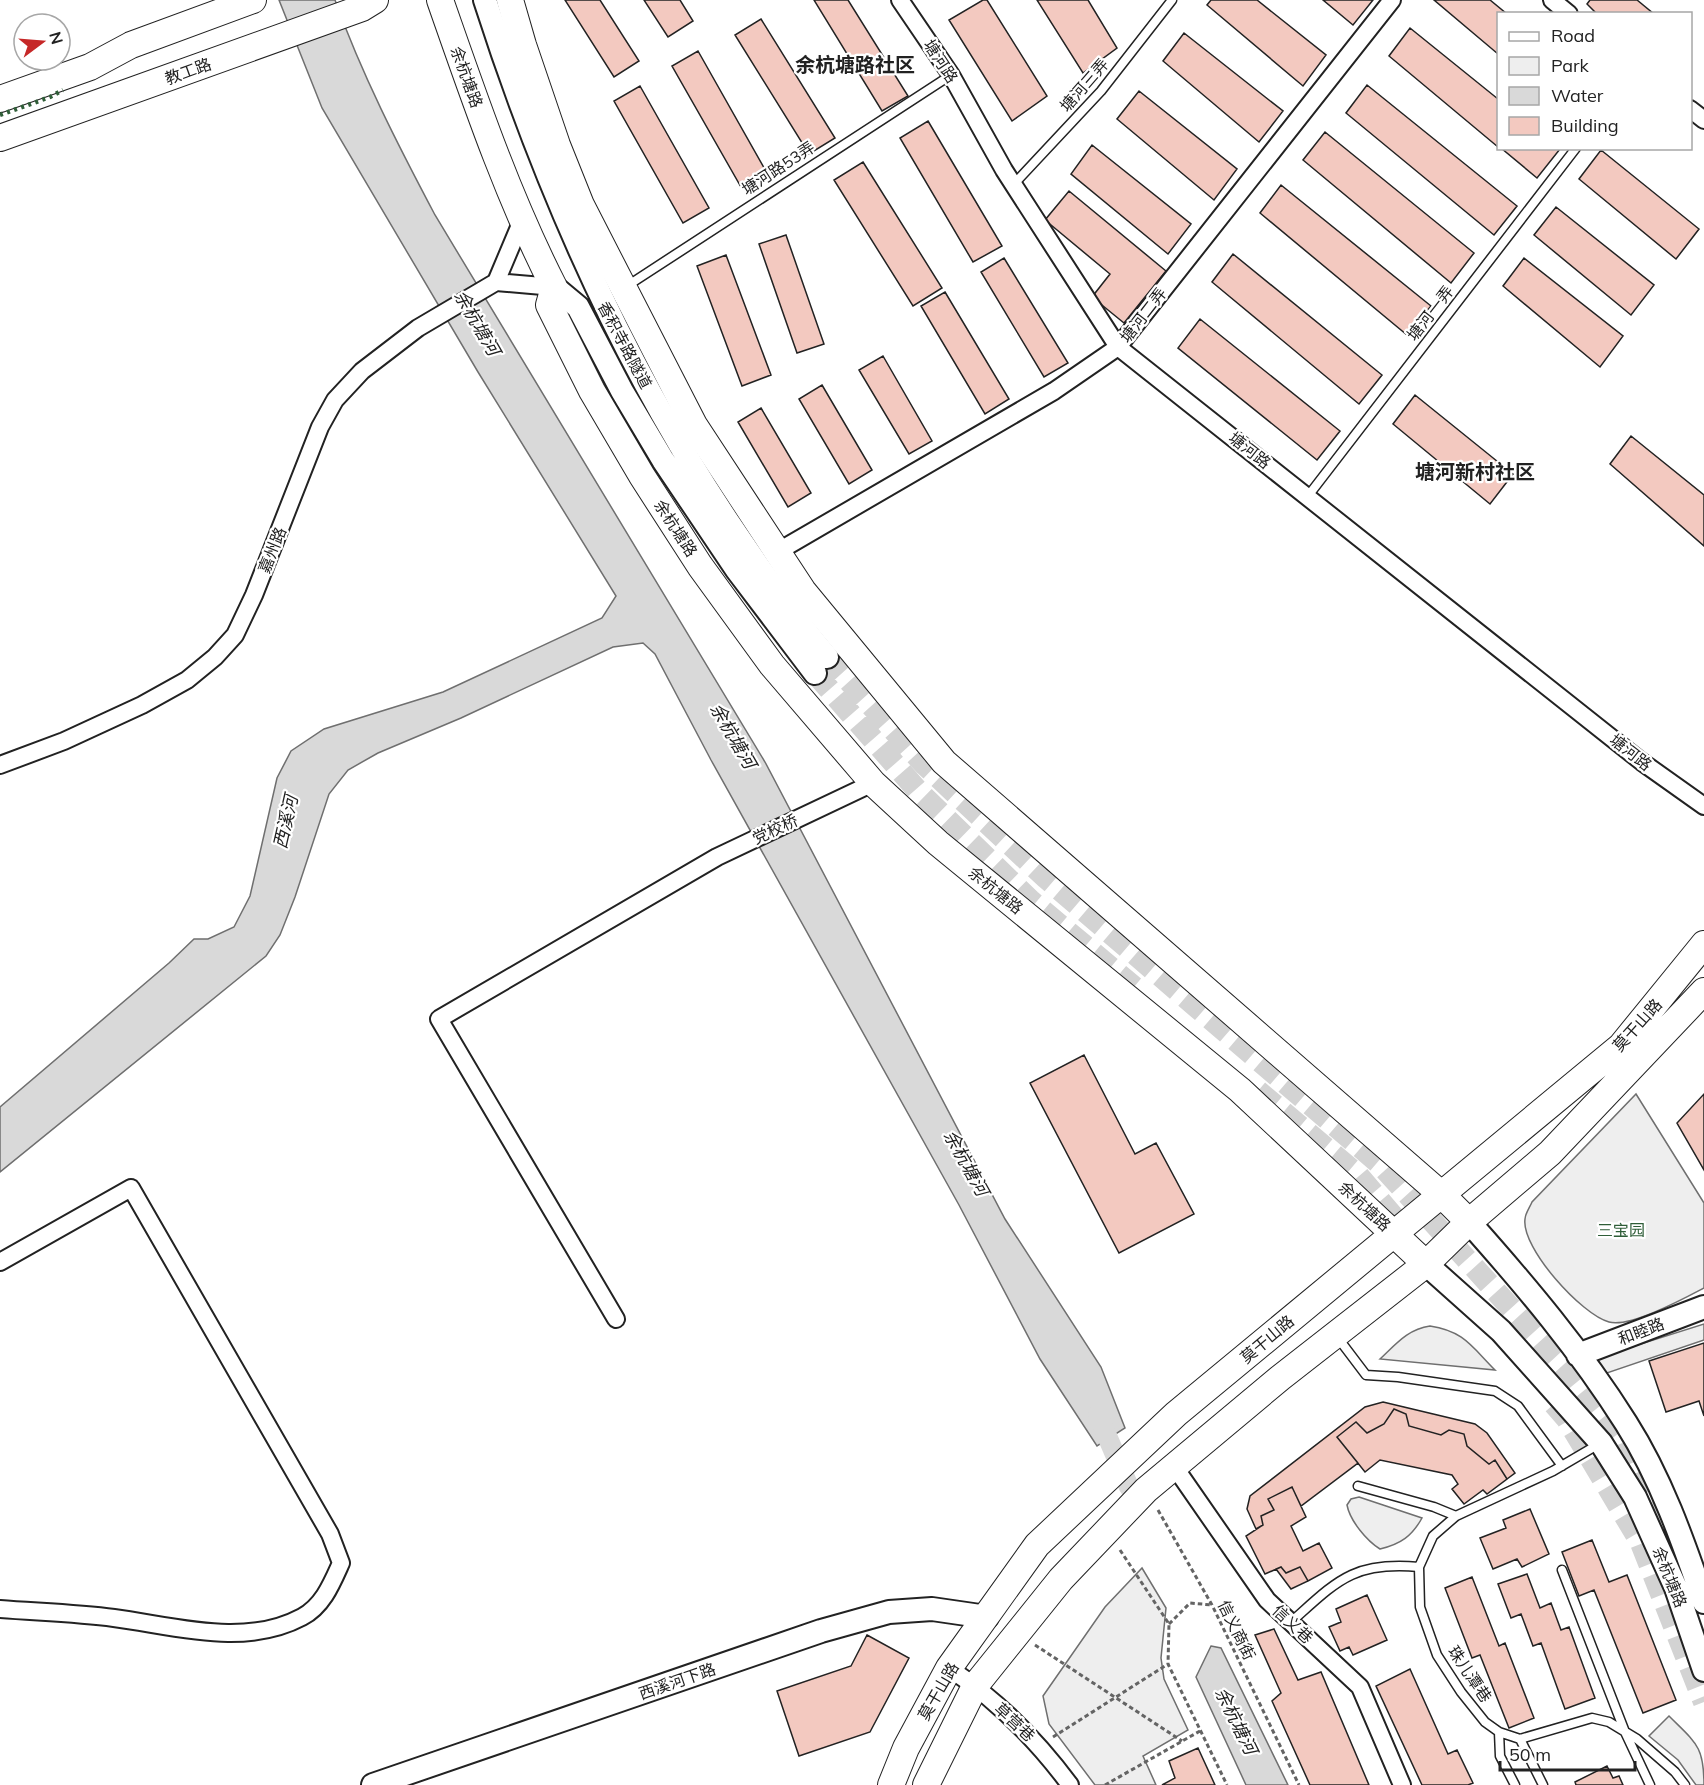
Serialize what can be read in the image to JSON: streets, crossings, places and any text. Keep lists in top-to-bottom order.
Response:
{
  "streets": {
    "main road": [
      "教工路",
      "余杭塘路",
      "香积寺路隧道",
      "莫干山路",
      "和睦路",
      "西溪河下路"
    ],
    "street": [
      "塘河路",
      "塘河二弄",
      "嘉州路",
      "党校桥",
      "信义巷",
      "草营巷"
    ],
    "lane": [
      "塘河三弄",
      "塘河路53弄",
      "塘河一弄",
      "珠儿潭巷"
    ],
    "path": ["信义商街"]
  },
  "crossings": [
    ["塘河路", "塘河三弄"],
    ["塘河路", "塘河路53弄"],
    ["塘河路", "塘河一弄"],
    ["塘河路", "塘河二弄"],
    ["余杭塘路", "塘河路53弄"],
    ["余杭塘路", "塘河二弄"],
    ["余杭塘路", "香积寺路隧道"],
    ["余杭塘路", "党校桥"],
    ["余杭塘路", "莫干山路"],
    ["余杭塘路", "和睦路"],
    ["余杭塘路", "珠儿潭巷"],
    ["莫干山路", "信义巷"],
    ["莫干山路", "信义商街"],
    ["莫干山路", "西溪河下路"],
    ["莫干山路", "草营巷"]
  ],
  "districts": ["余杭塘路社区", "塘河新村社区"],
  "water": ["余杭塘河", "西溪河"],
  "parks": ["三宝园"],
  "legend": [
    "Road",
    "Park",
    "Water",
    "Building"
  ],
  "scale_bar": "50 m",
  "north": "right"
}
